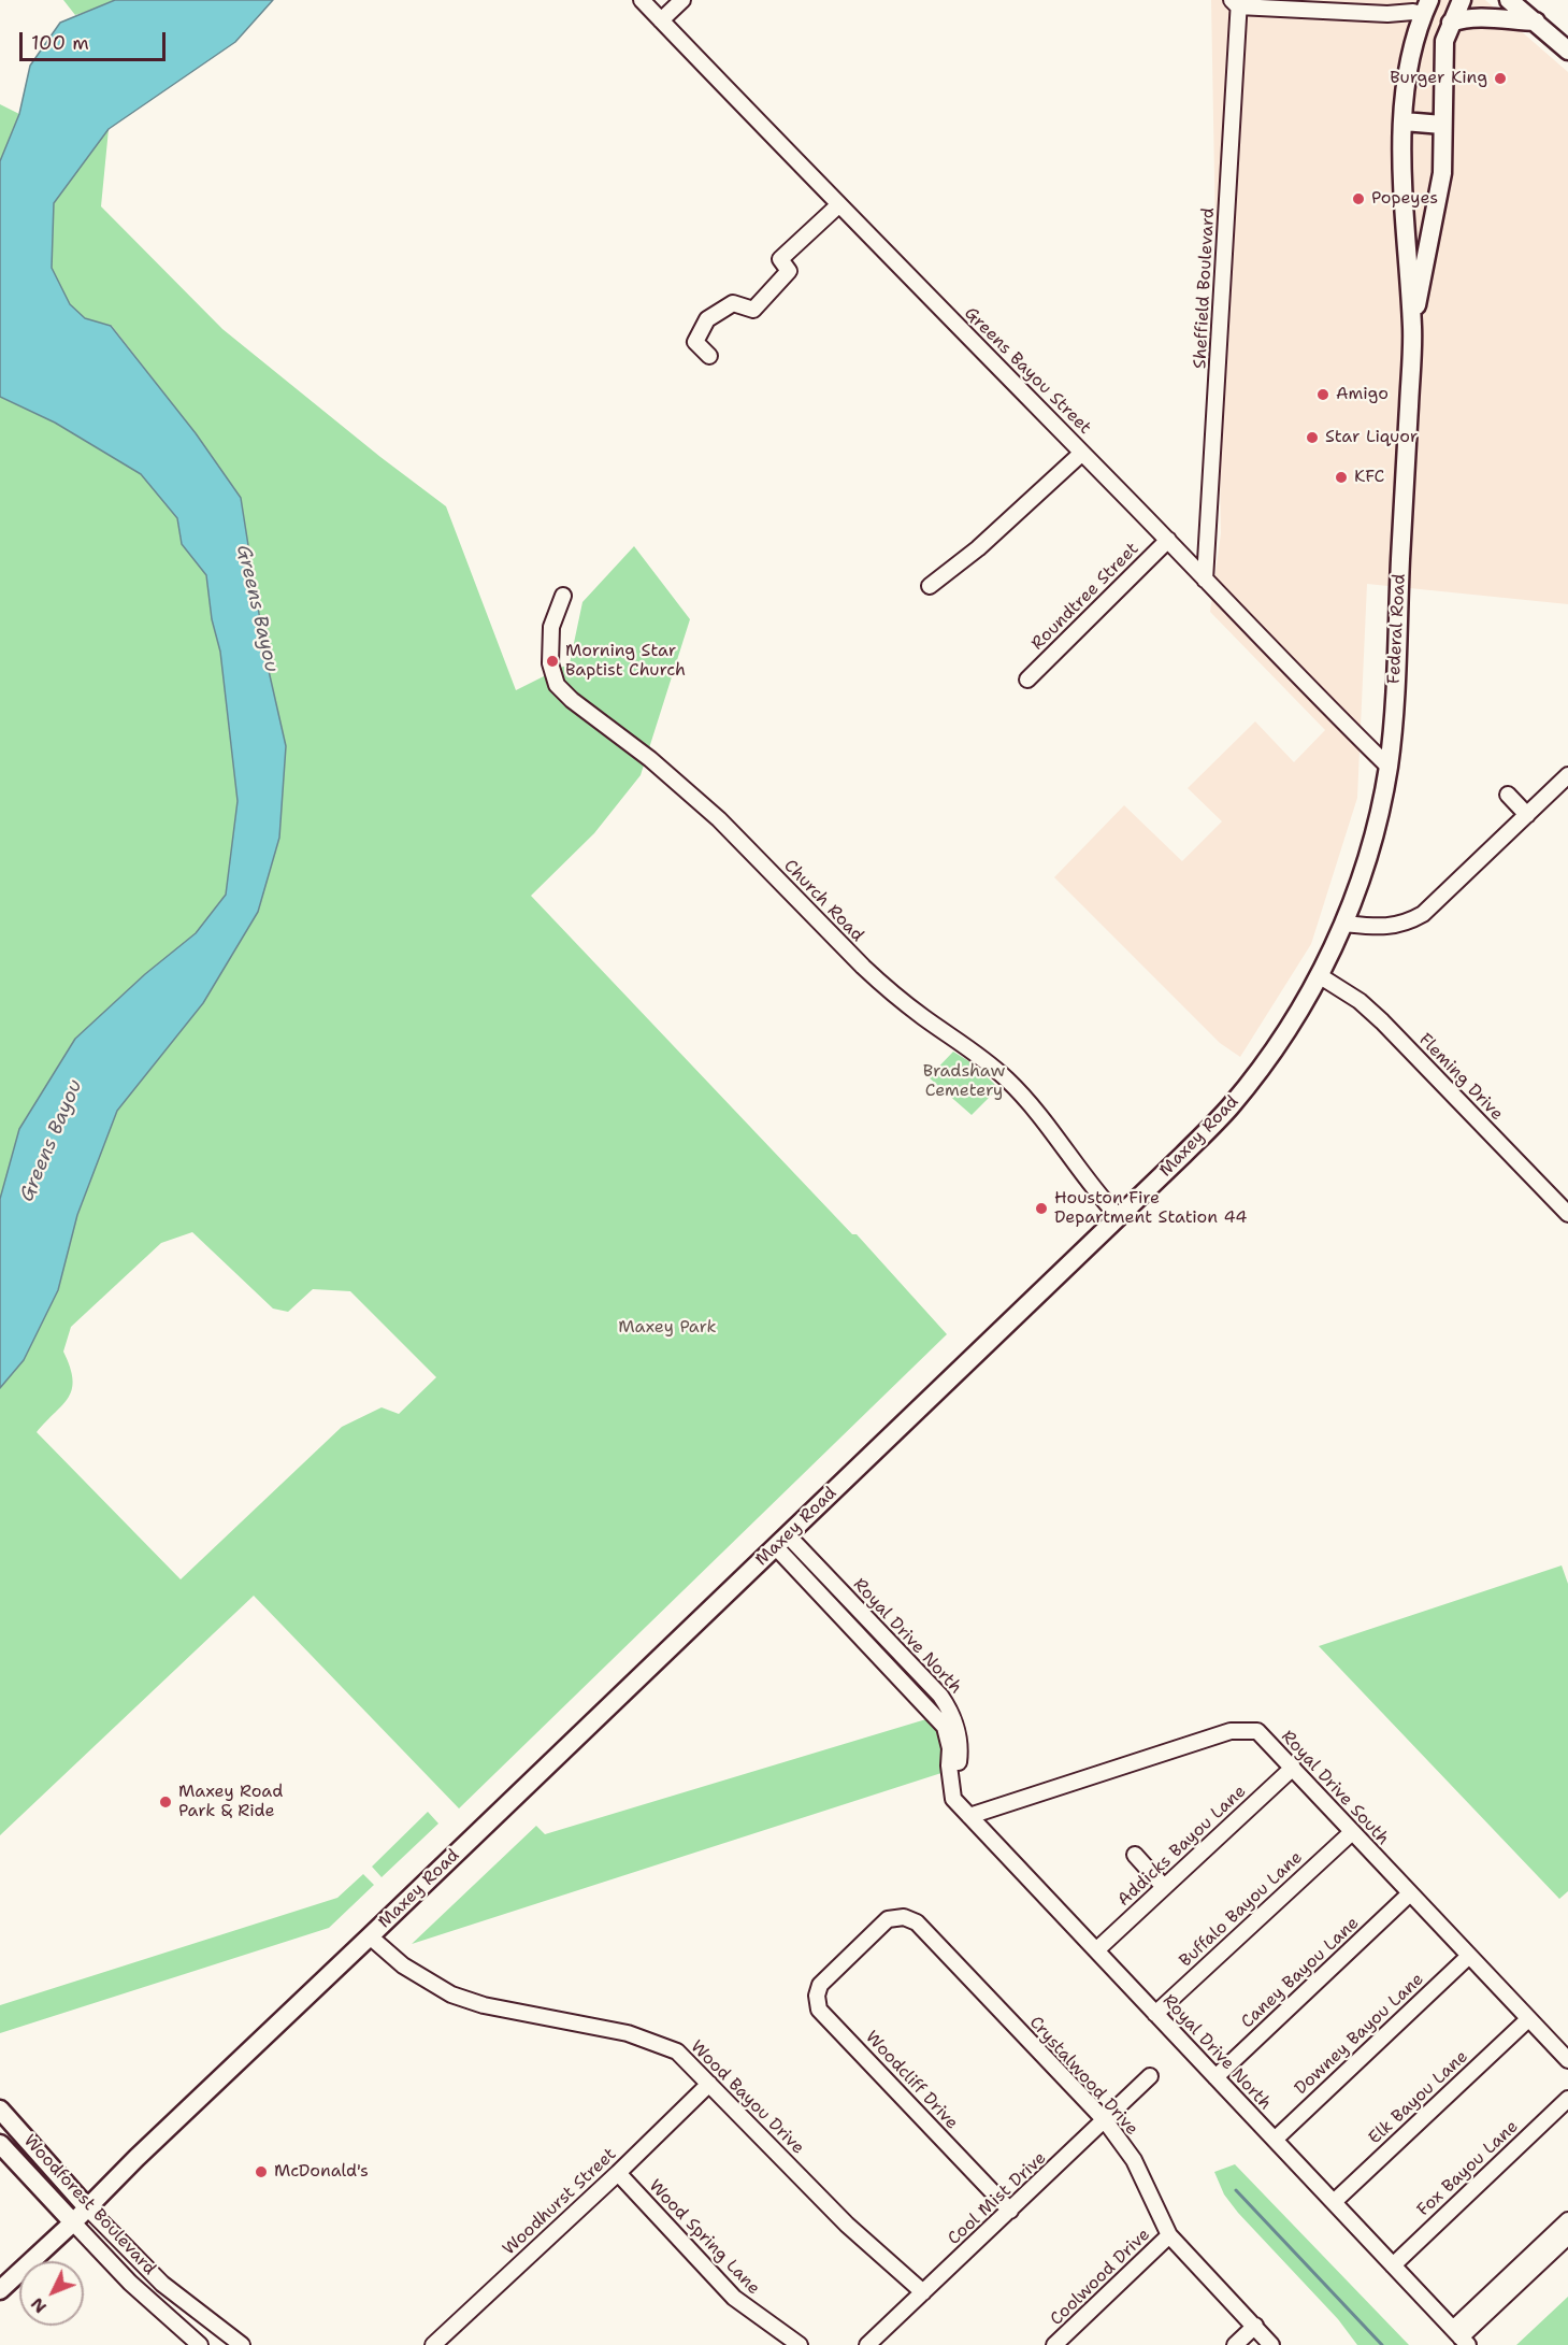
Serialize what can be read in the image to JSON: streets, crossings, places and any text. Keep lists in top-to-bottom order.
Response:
{
  "streets": {
    "main road": ["Federal Road", "Maxey Road", "Woodforest Boulevard"],
    "street": [
      "Sheffield Boulevard",
      "Greens Bayou Street",
      "Roundtree Street",
      "Church Road",
      "Fleming Drive",
      "Royal Drive North",
      "Royal Drive South",
      "Addicks Bayou Lane",
      "Buffalo Bayou Lane",
      "Caney Bayou Lane",
      "Downey Bayou Lane",
      "Crystalwood Drive",
      "Woodcliff Drive",
      "Wood Bayou Drive",
      "Elk Bayou Lane",
      "Fox Bayou Lane",
      "Cool Mist Drive",
      "Woodhurst Street",
      "Wood Spring Lane",
      "Coolwood Drive"
    ]
  },
  "crossings": [
    ["Sheffield Boulevard", "Greens Bayou Street"],
    ["Greens Bayou Street", "Roundtree Street"],
    ["Greens Bayou Street", "Federal Road"],
    ["Federal Road", "Maxey Road"],
    ["Church Road", "Maxey Road"],
    ["Fleming Drive", "Maxey Road"],
    ["Maxey Road", "Royal Drive North"],
    ["Maxey Road", "Wood Bayou Drive"],
    ["Maxey Road", "Woodforest Boulevard"],
    ["Royal Drive North", "Royal Drive South"],
    ["Royal Drive North", "Addicks Bayou Lane"],
    ["Royal Drive North", "Buffalo Bayou Lane"],
    ["Royal Drive North", "Caney Bayou Lane"],
    ["Royal Drive North", "Downey Bayou Lane"],
    ["Royal Drive North", "Elk Bayou Lane"],
    ["Royal Drive North", "Fox Bayou Lane"],
    ["Royal Drive South", "Addicks Bayou Lane"],
    ["Royal Drive South", "Buffalo Bayou Lane"],
    ["Royal Drive South", "Caney Bayou Lane"],
    ["Royal Drive South", "Downey Bayou Lane"],
    ["Royal Drive South", "Elk Bayou Lane"],
    ["Crystalwood Drive", "Woodcliff Drive"],
    ["Crystalwood Drive", "Cool Mist Drive"],
    ["Crystalwood Drive", "Coolwood Drive"],
    ["Woodcliff Drive", "Cool Mist Drive"],
    ["Wood Bayou Drive", "Cool Mist Drive"],
    ["Wood Bayou Drive", "Woodhurst Street"],
    ["Woodhurst Street", "Wood Spring Lane"]
  ],
  "water": ["Greens Bayou"],
  "parks": ["Bradshaw Cemetery", "Maxey Park"],
  "places": [
    "Burger King",
    "Popeyes",
    "Amigo",
    "Star Liquor",
    "KFC",
    "Morning Star Baptist Church",
    "Houston Fire Department Station 44",
    "Maxey Road Park & Ride",
    "McDonald's"
  ],
  "scale_bar": "100 m",
  "north": "bottom left"
}
